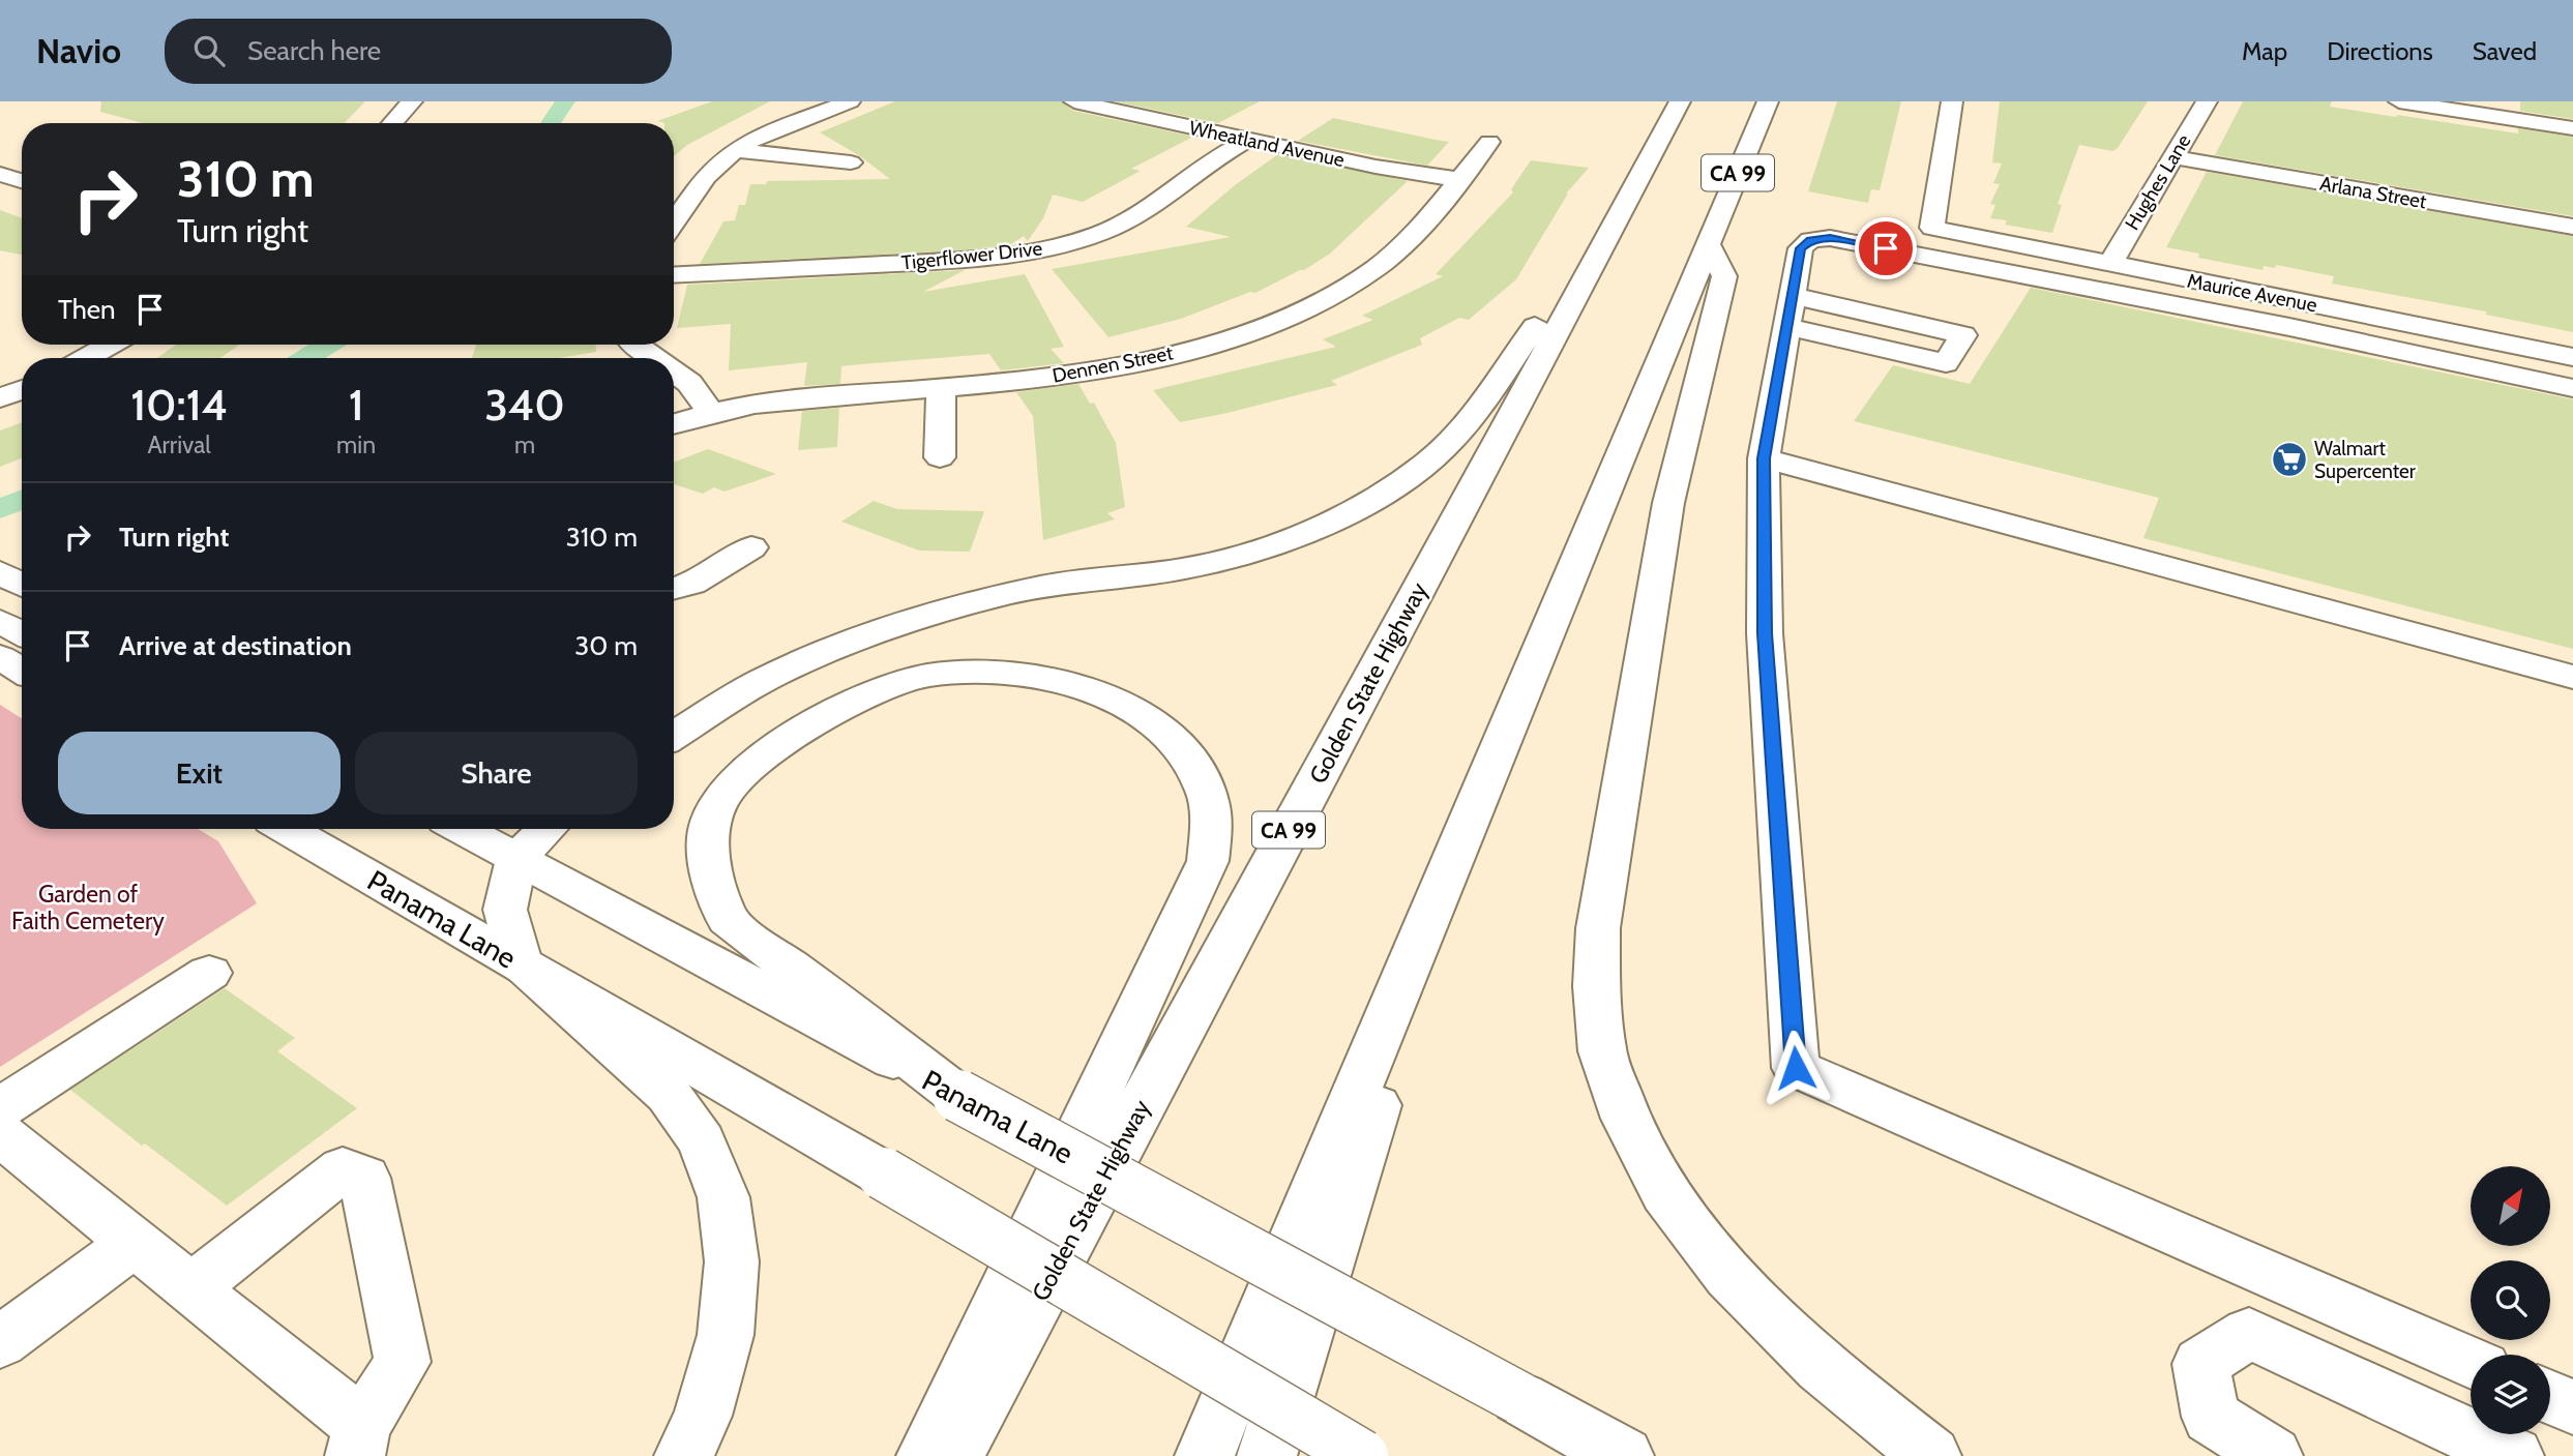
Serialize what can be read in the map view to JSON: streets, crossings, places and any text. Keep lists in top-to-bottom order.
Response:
{
  "streets": {
    "main road": [
      "Wheatland Avenue",
      "CA 99",
      "Hughes Lane",
      "Arlana Street",
      "Tigerflower Drive",
      "Maurice Avenue",
      "Dennen Street",
      "Golden State Highway",
      "Panama Lane"
    ]
  },
  "crossings": [
    ["Wheatland Avenue", "Tigerflower Drive"],
    ["Wheatland Avenue", "Dennen Street"],
    ["Hughes Lane", "Arlana Street"],
    ["Hughes Lane", "Maurice Avenue"]
  ],
  "parks": ["Garden of Faith Cemetery"],
  "places": {
    "supermarket": ["Walmart Supercenter"]
  },
  "north": "top right",
  "page": {
    "header": "Navio",
    "search": "Search here",
    "nav": ["Map", "Directions", "Saved"],
    "turn": ["310 m", "Turn right"],
    "then": "Then",
    "eta": [
      "10:14",
      "Arrival",
      "1",
      "min",
      "340",
      "m"
    ],
    "list": [
      {
        "name": "Turn right",
        "value": "310 m"
      },
      {
        "name": "Arrive at destination",
        "value": "30 m"
      }
    ],
    "buttons": ["Exit", "Share"]
  }
}
